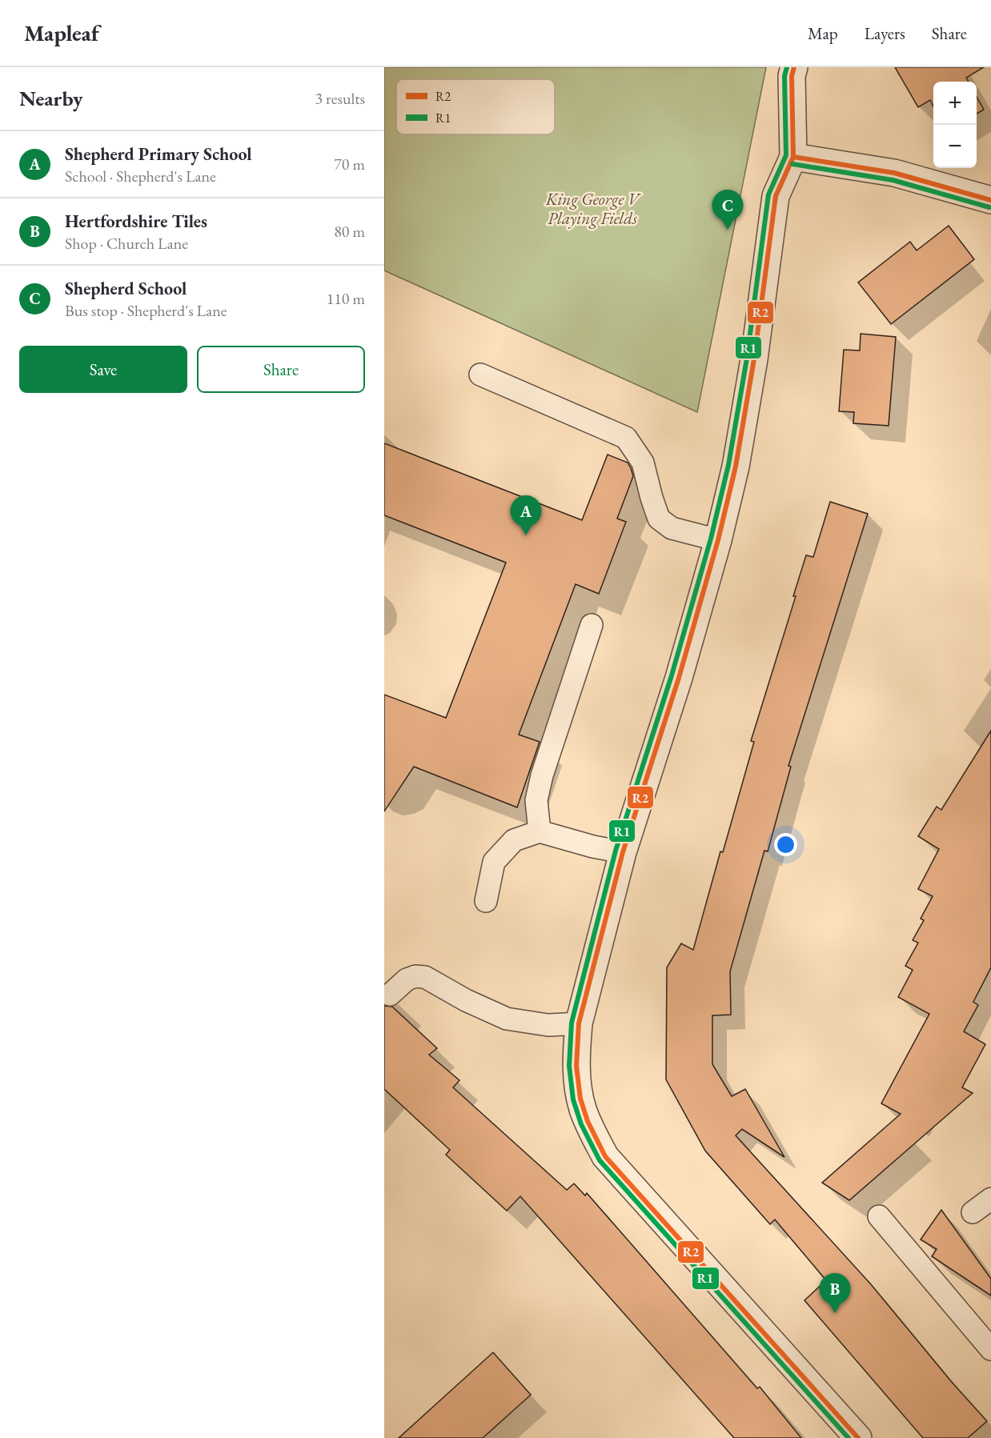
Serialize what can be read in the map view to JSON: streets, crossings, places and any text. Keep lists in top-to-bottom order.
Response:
{
  "parks": ["King George V Playing Fields"],
  "lines": ["transit line R2", "transit line R1"],
  "legend": ["R2", "R1"],
  "page": {
    "header": "Mapleaf",
    "nav": ["Map", "Layers", "Share"],
    "heading": ["Nearby", "3 results"],
    "map_buttons": ["+", "−"],
    "list": [
      {
        "mark": "A",
        "name": "Shepherd Primary School",
        "note": "School · Shepherd's Lane",
        "value": "70 m"
      },
      {
        "mark": "B",
        "name": "Hertfordshire Tiles",
        "note": "Shop · Church Lane",
        "value": "80 m"
      },
      {
        "mark": "C",
        "name": "Shepherd School",
        "note": "Bus stop · Shepherd's Lane",
        "value": "110 m"
      }
    ],
    "pins": ["C", "A", "B"],
    "buttons": ["Save", "Share"]
  }
}
